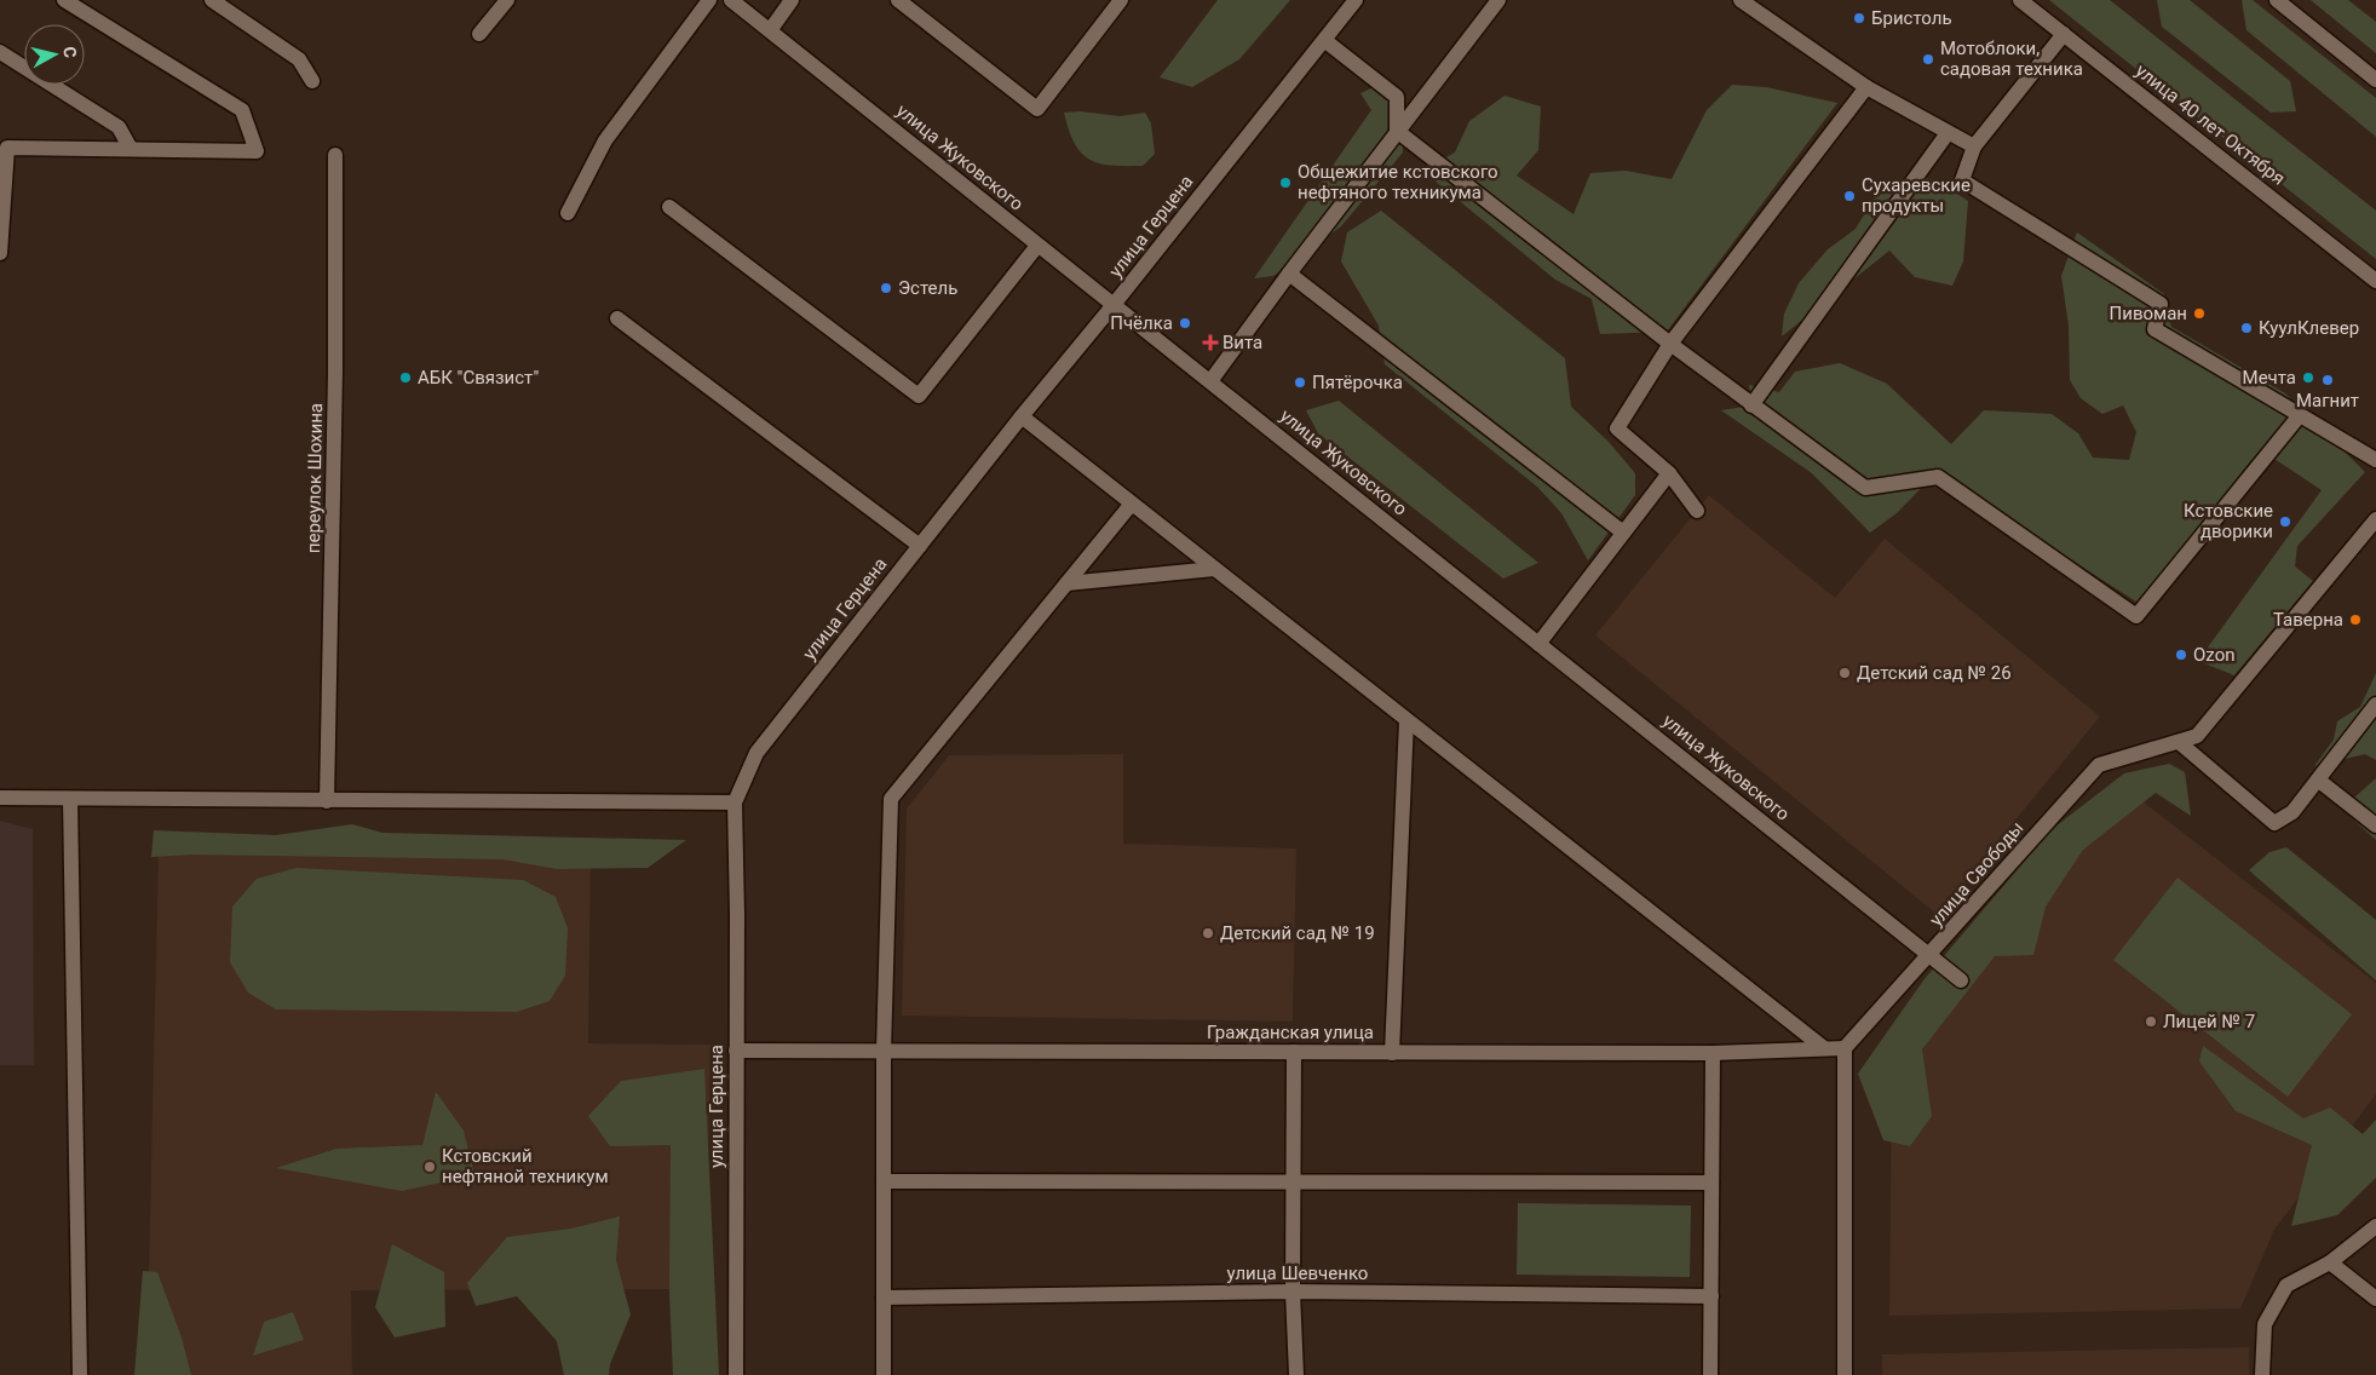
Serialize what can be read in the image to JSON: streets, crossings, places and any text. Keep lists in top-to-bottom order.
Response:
{
  "streets": {
    "street": [
      "улица 40 лет Октября",
      "улица Жуковского",
      "улица Герцена",
      "переулок Шохина",
      "улица Свободы",
      "Гражданская улица",
      "улица Шевченко"
    ]
  },
  "crossings": [
    ["улица Жуковского", "улица Герцена"],
    ["улица Жуковского", "улица Свободы"],
    ["улица Герцена", "Гражданская улица"],
    ["улица Свободы", "Гражданская улица"]
  ],
  "places": {
    "other": [
      "Бристоль",
      "Мотоблоки, садовая техника",
      "Общежитие кстовского нефтяного техникума",
      "Сухаревские продукты",
      "Эстель",
      "Пивоман",
      "Пчёлка",
      "КуулКлевер",
      "АБК \"Связист\"",
      "Мечта",
      "Магнит",
      "Пятёрочка",
      "Кстовские дворики",
      "Таверна",
      "Ozon",
      "Детский сад № 26",
      "Детский сад № 19",
      "Лицей № 7",
      "Кстовский нефтяной техникум"
    ],
    "health": ["Вита"]
  },
  "north": "right"
}
